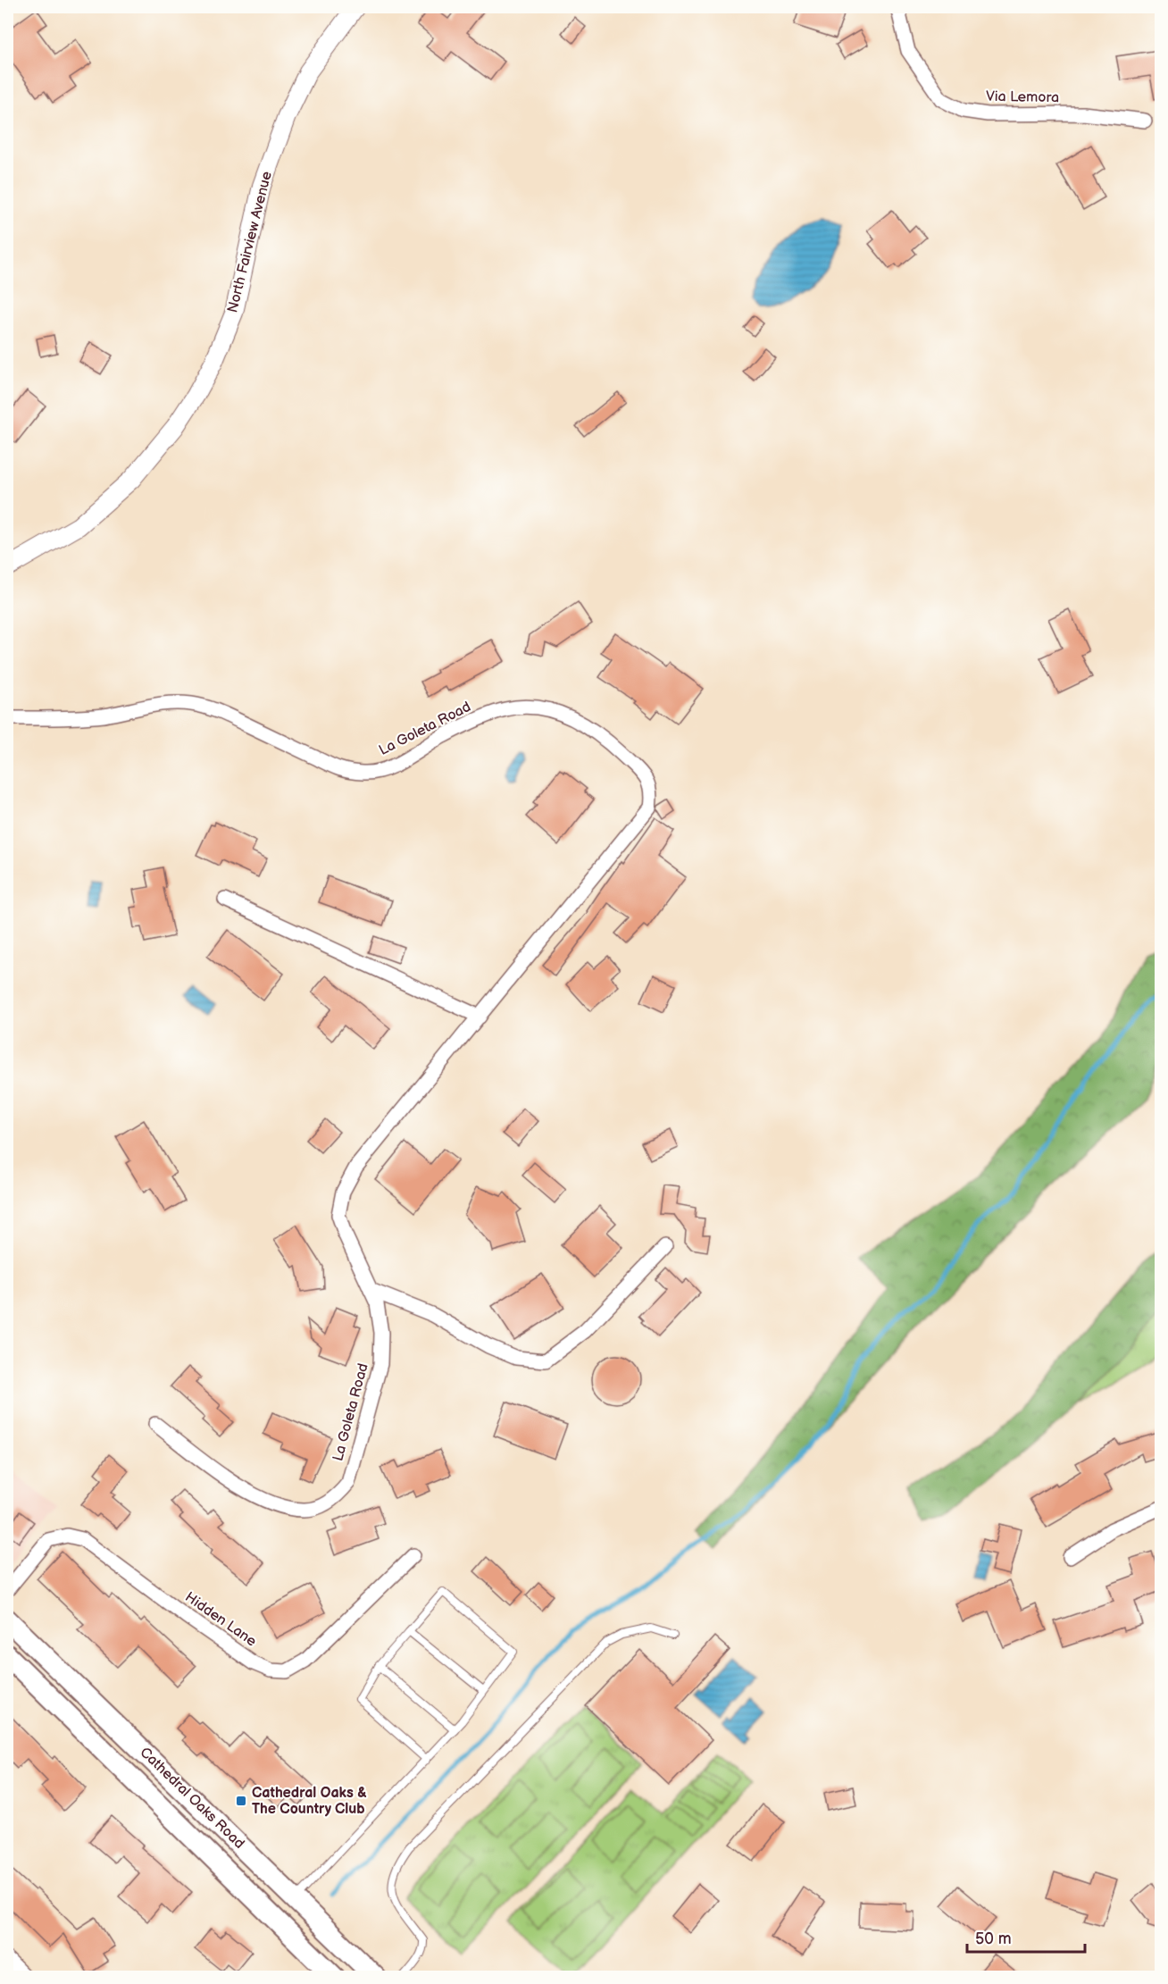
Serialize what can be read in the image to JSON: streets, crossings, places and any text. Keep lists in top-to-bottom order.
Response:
{
  "streets": {
    "main road": ["Cathedral Oaks Road"],
    "street": [
      "Via Lemora",
      "North Fairview Avenue",
      "La Goleta Road",
      "Hidden Lane"
    ]
  },
  "places": {
    "transit": ["Cathedral Oaks & The Country Club"]
  },
  "scale_bar": "50 m"
}
